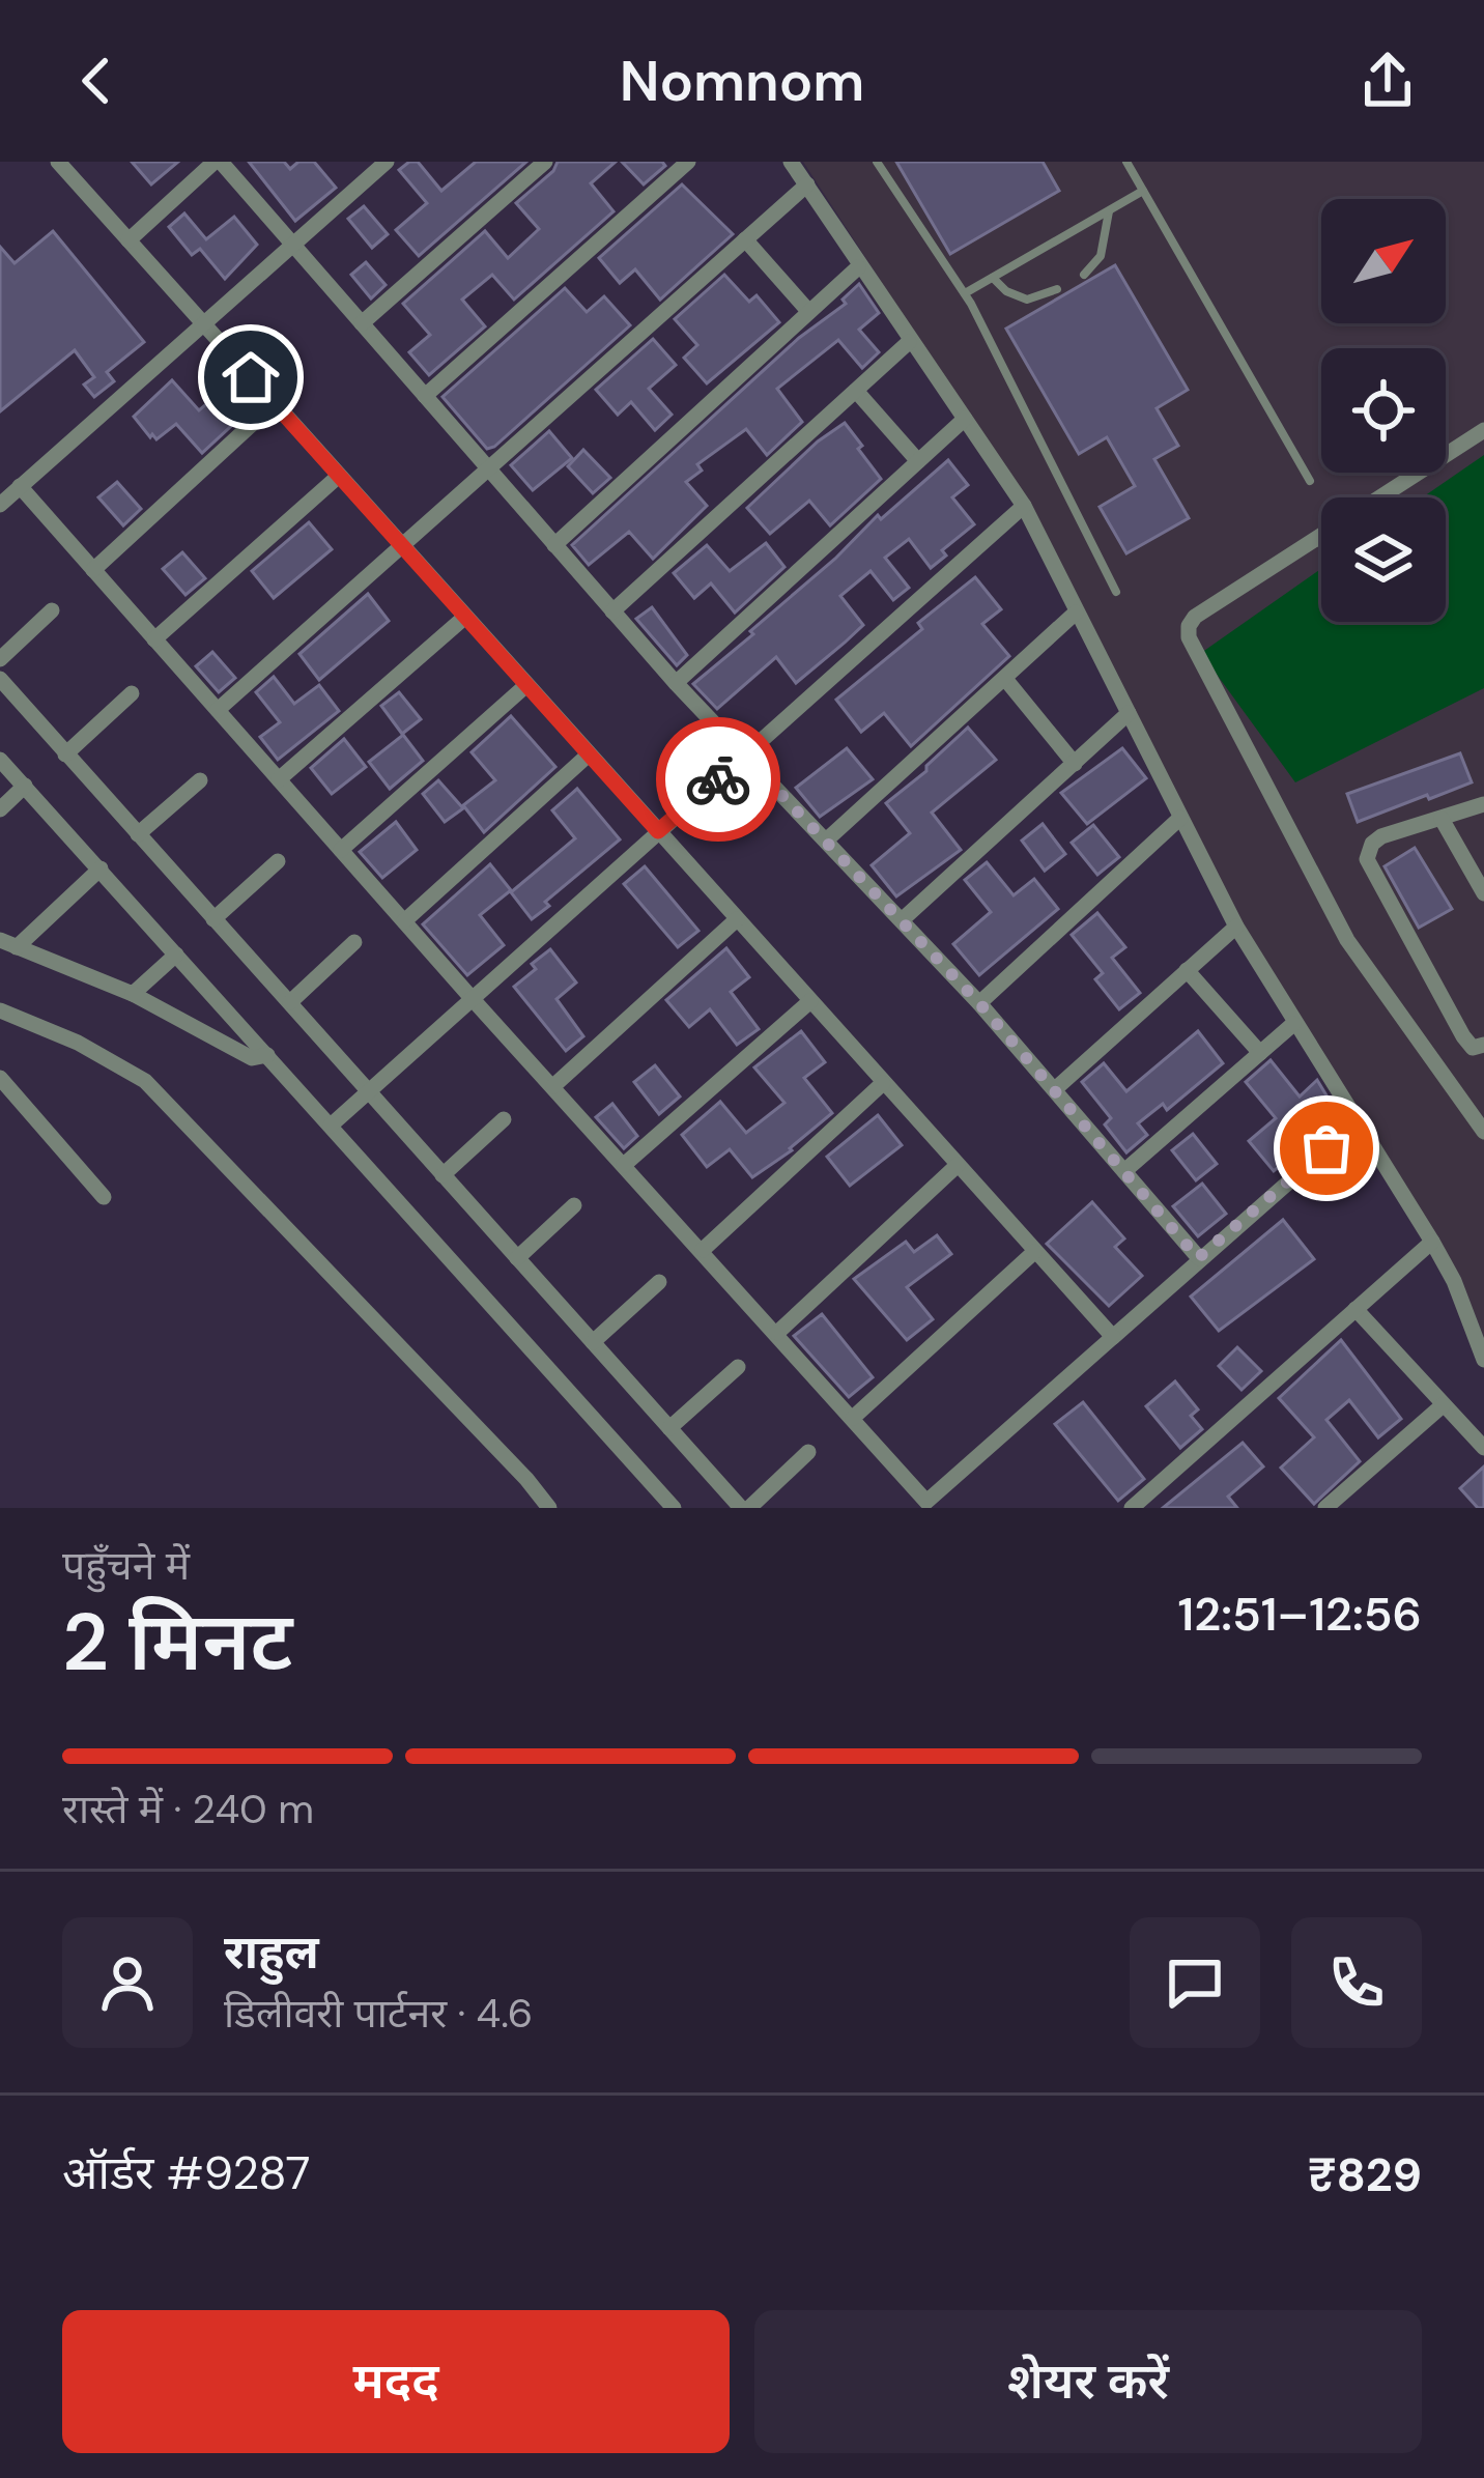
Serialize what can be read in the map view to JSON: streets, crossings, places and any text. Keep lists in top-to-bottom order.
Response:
{
  "north": "top right",
  "page": {
    "header": "Nomnom",
    "heading": ["2 मिनट", "पहुँचने में", "12:51–12:56"],
    "panel": [
      "राहुल",
      "डिलीवरी पार्टनर · 4.6",
      "ऑर्डर #9287",
      "₹829"
    ],
    "bar": "रास्ते में · 240 m",
    "buttons": ["मदद", "शेयर करें"]
  }
}
